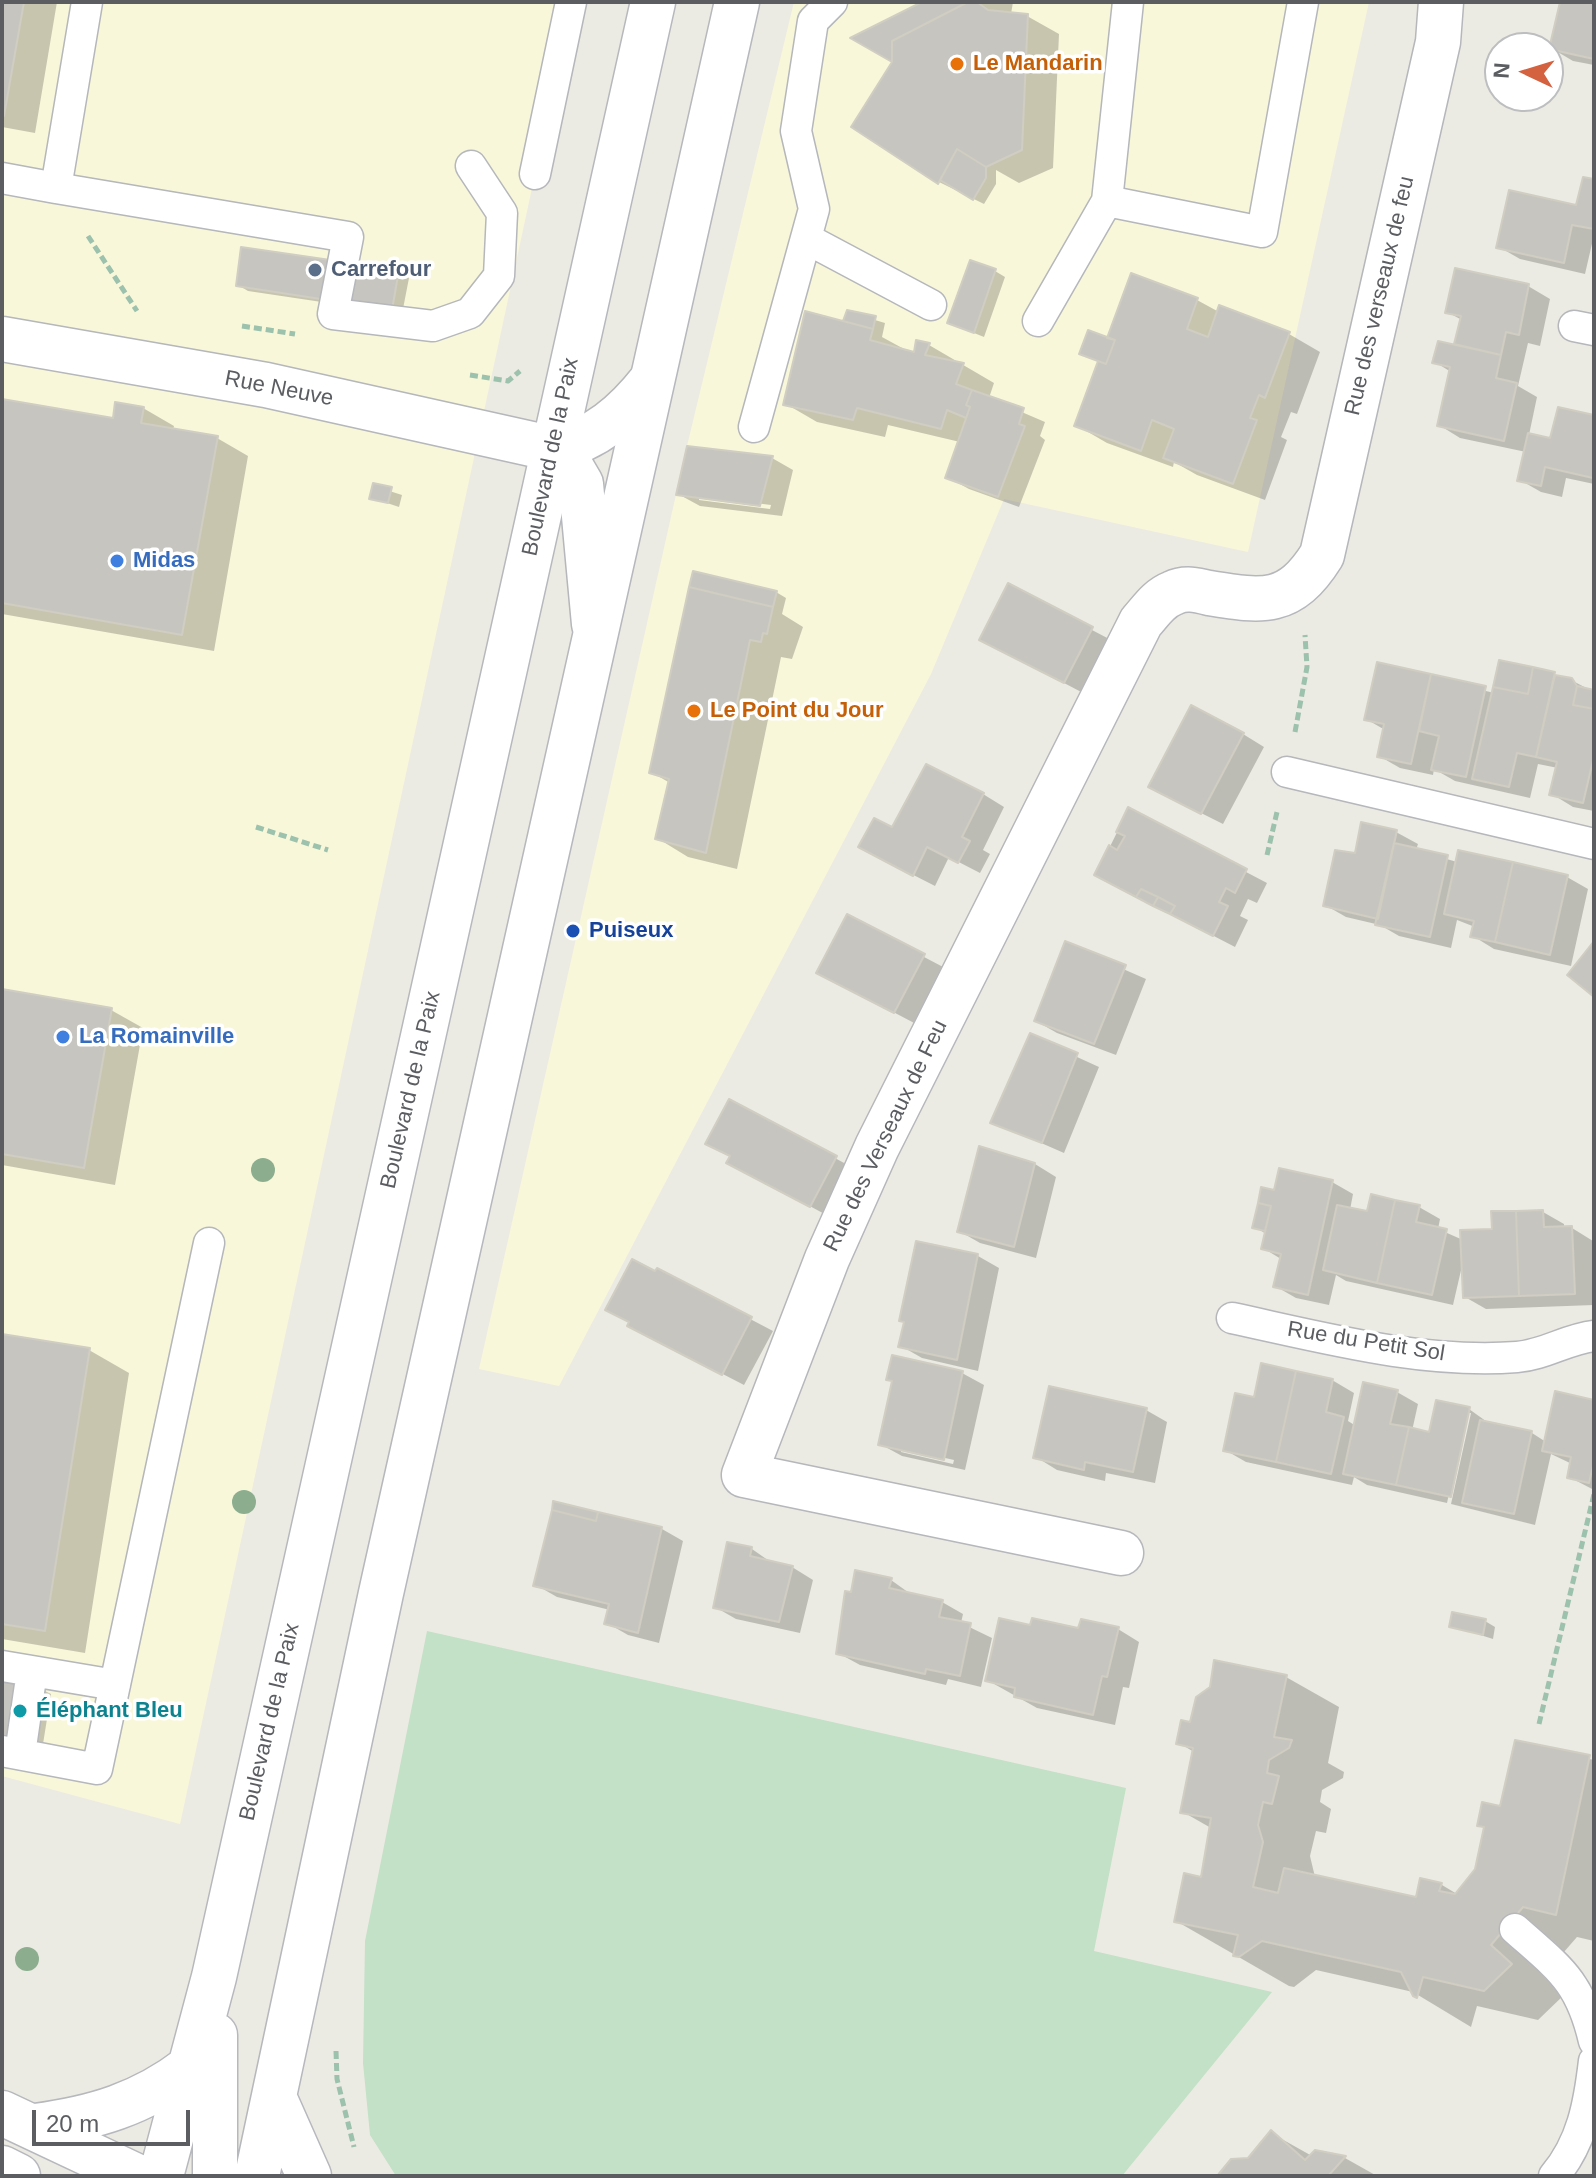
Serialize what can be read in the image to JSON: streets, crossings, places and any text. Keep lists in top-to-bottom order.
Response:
{
  "streets": {
    "main road": [
      "Rue des verseaux de feu",
      "Rue Neuve",
      "Boulevard de la Paix",
      "Rue des Verseaux de Feu"
    ],
    "lane": ["Rue du Petit Sol"]
  },
  "crossings": [
    ["Rue des verseaux de feu", "Rue des Verseaux de Feu"],
    ["Rue Neuve", "Boulevard de la Paix"]
  ],
  "places": [
    "Le Mandarin",
    "Carrefour",
    "Midas",
    "Le Point du Jour",
    "Puiseux",
    "La Romainville",
    "Éléphant Bleu"
  ],
  "scale_bar": "20 m",
  "north": "left"
}
